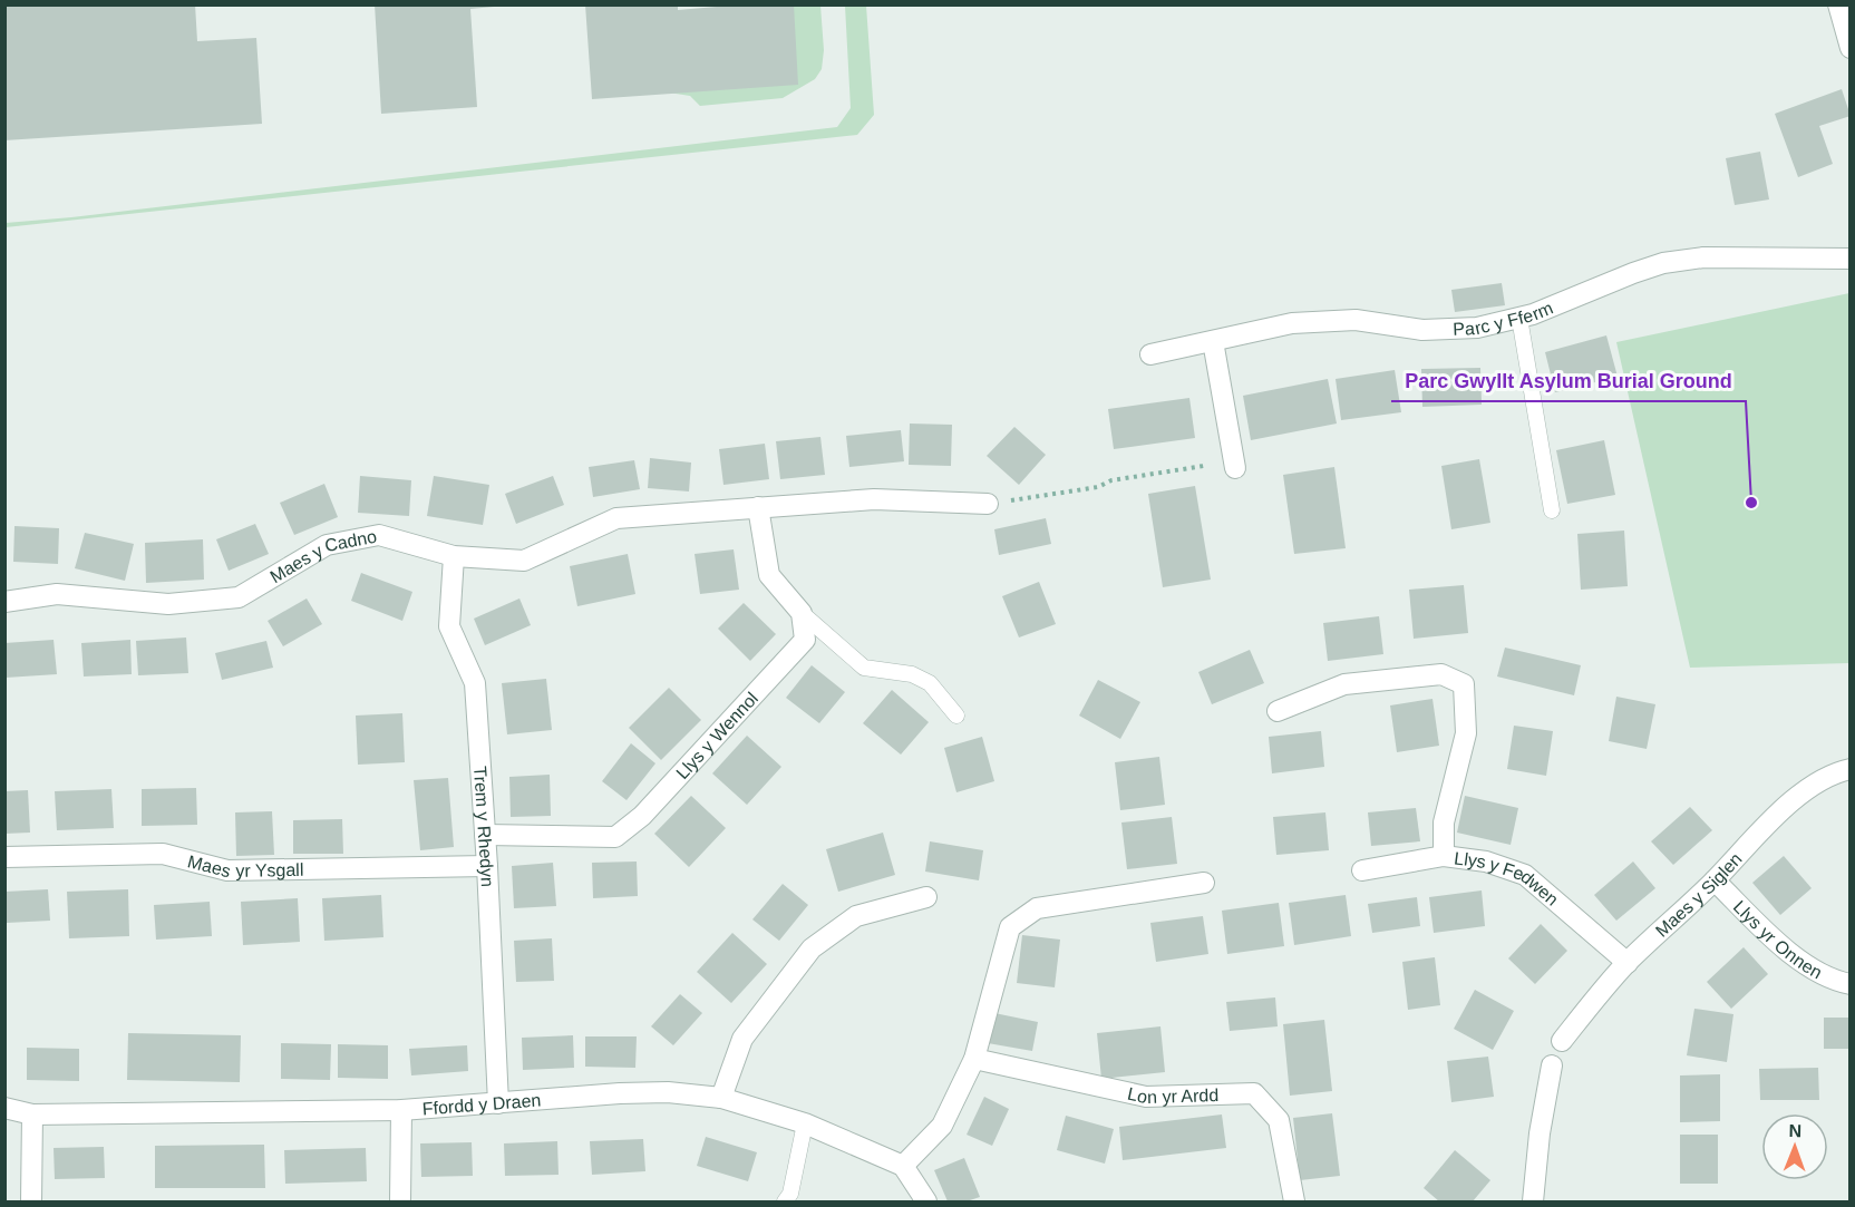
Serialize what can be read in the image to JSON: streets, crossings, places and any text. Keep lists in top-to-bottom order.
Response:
{
  "streets": {
    "street": [
      "Parc y Fferm",
      "Maes y Cadno",
      "Llys y Wennol",
      "Trem y Rhedyn",
      "Maes yr Ysgall",
      "Llys y Fedwen",
      "Maes y Siglen",
      "Llys yr Onnen",
      "Lon yr Ardd",
      "Ffordd y Draen"
    ]
  },
  "crossings": [
    ["Maes y Cadno", "Trem y Rhedyn"],
    ["Llys y Wennol", "Trem y Rhedyn"],
    ["Trem y Rhedyn", "Maes yr Ysgall"],
    ["Trem y Rhedyn", "Ffordd y Draen"],
    ["Llys y Fedwen", "Maes y Siglen"],
    ["Maes y Siglen", "Llys yr Onnen"]
  ],
  "places": ["Parc Gwyllt Asylum Burial Ground"],
  "north": "top"
}
